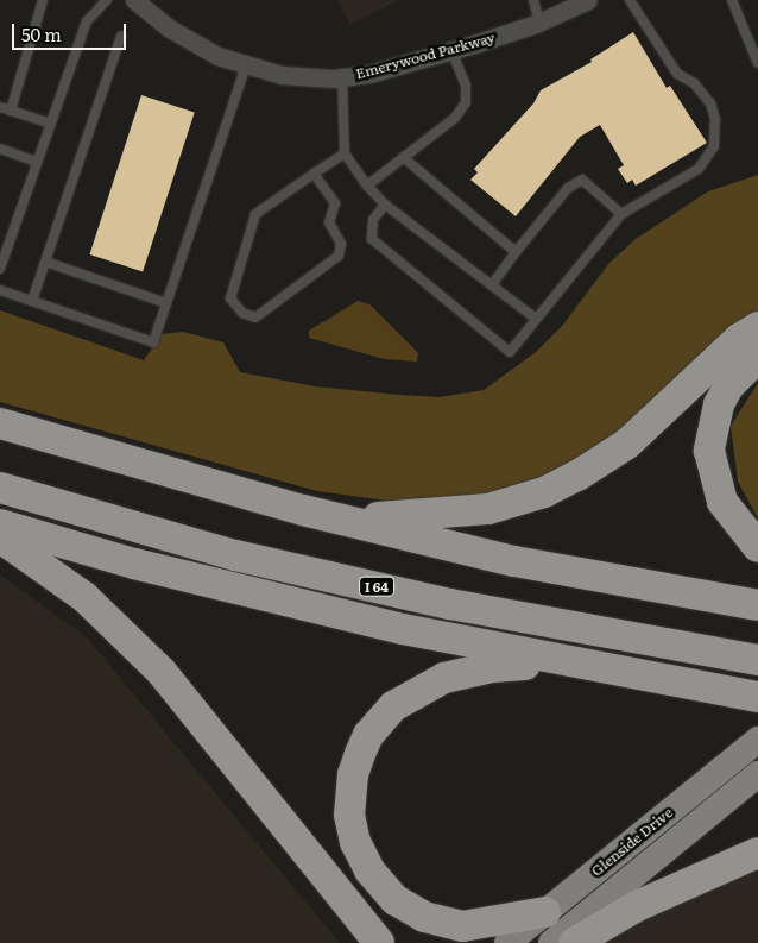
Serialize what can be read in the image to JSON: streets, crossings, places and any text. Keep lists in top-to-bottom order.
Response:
{
  "streets": {
    "highway": ["I 64"],
    "main road": ["Glenside Drive"],
    "street": ["Emerywood Parkway"]
  },
  "scale_bar": "50 m"
}
